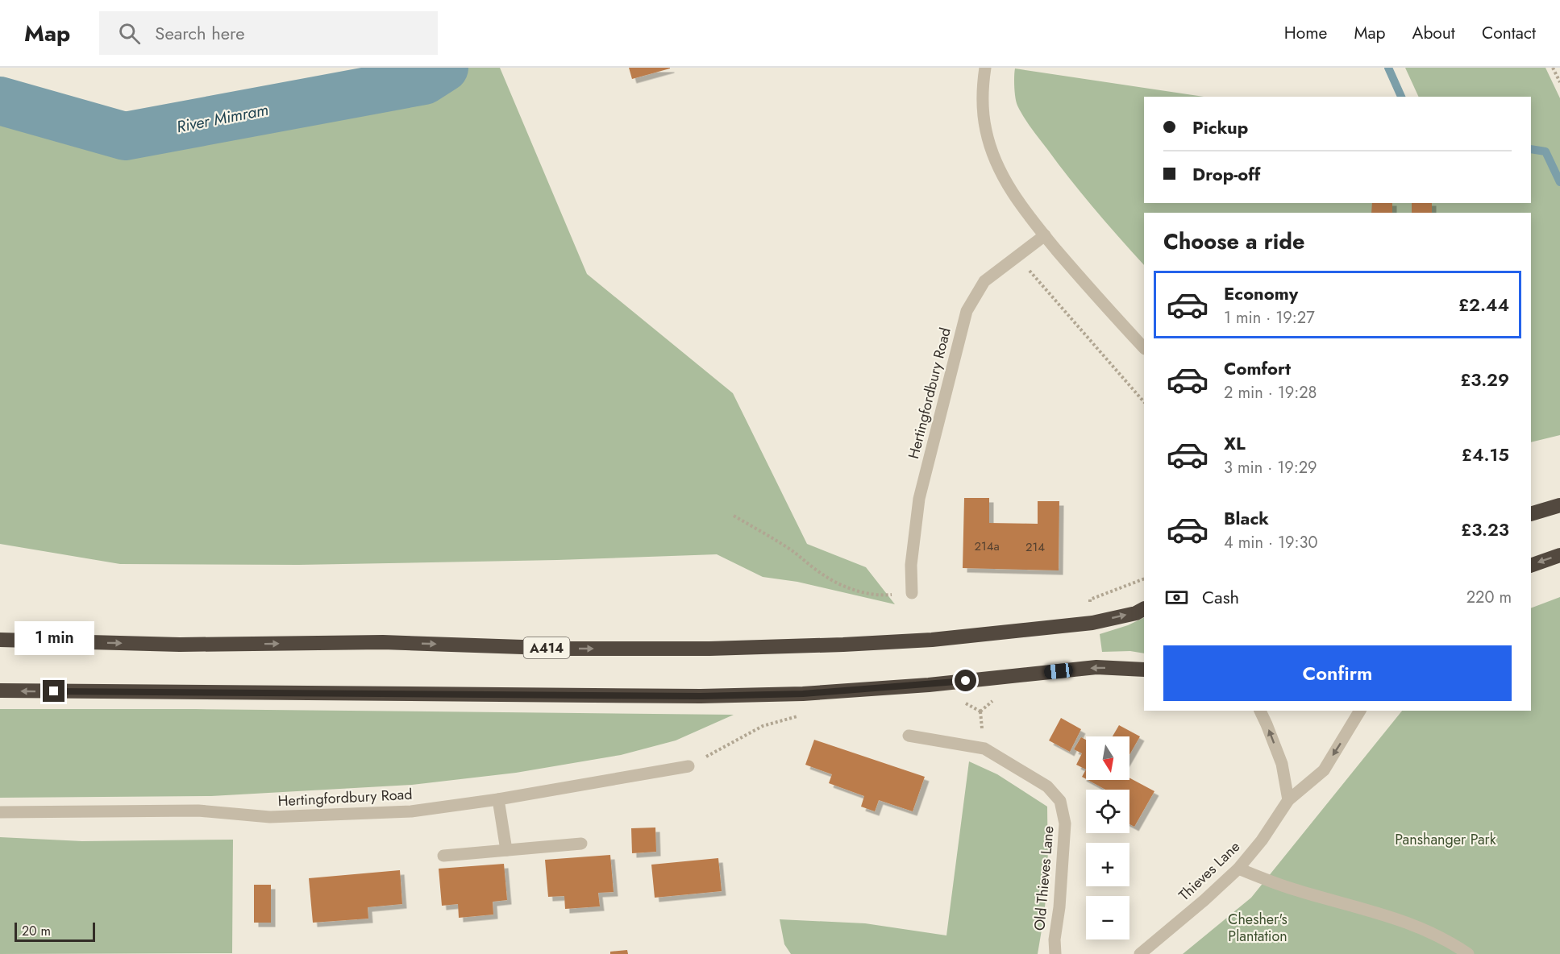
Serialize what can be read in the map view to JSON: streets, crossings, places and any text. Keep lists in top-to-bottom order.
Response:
{
  "streets": {
    "highway": ["A414"],
    "street": ["Hertingfordbury Road", "Thieves Lane", "Old Thieves Lane"]
  },
  "water": ["River Mimram"],
  "parks": ["Panshanger Park", "Chesher's Plantation"],
  "house_numbers": ["214a", "214"],
  "scale_bar": "20 m",
  "north": "bottom",
  "page": {
    "header": "Map",
    "search": "Search here",
    "nav": [
      "Home",
      "Map",
      "About",
      "Contact"
    ],
    "banner": ["Pickup", "Drop-off"],
    "heading": "Choose a ride",
    "list": [
      {
        "name": "Economy",
        "note": "1 min · 19:27",
        "value": "£2.44"
      },
      {
        "name": "Comfort",
        "note": "2 min · 19:28",
        "value": "£3.29"
      },
      {
        "name": "XL",
        "note": "3 min · 19:29",
        "value": "£4.15"
      },
      {
        "name": "Black",
        "note": "4 min · 19:30",
        "value": "£3.23"
      }
    ],
    "pay": ["Cash", "220 m"],
    "bubble": "1 min",
    "buttons": "Confirm",
    "map_buttons": ["+", "−"],
    "scale": "20 m"
  }
}
